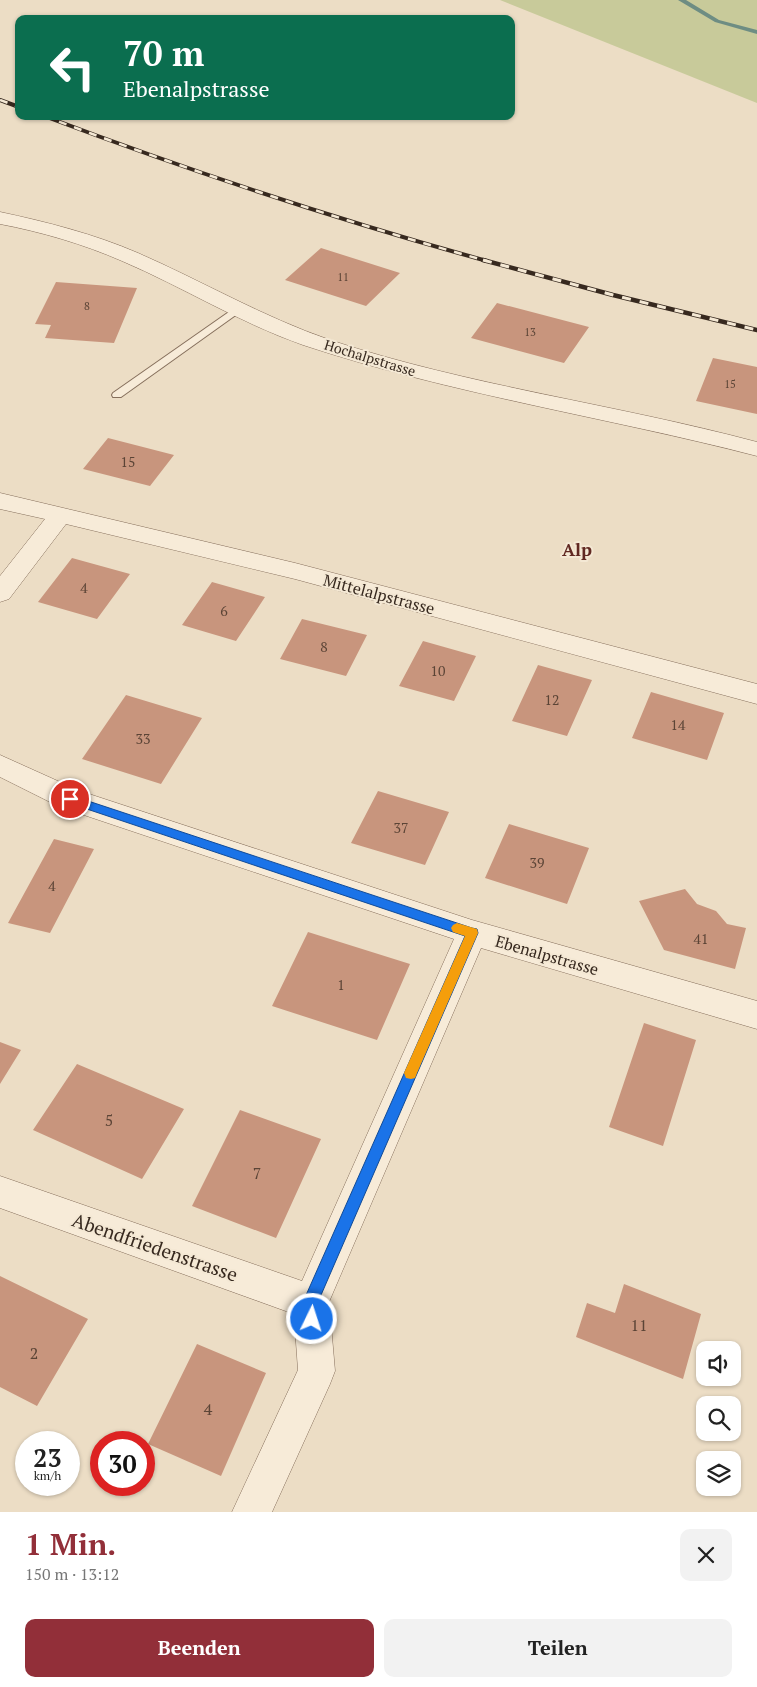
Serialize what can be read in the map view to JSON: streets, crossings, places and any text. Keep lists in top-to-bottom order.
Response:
{
  "streets": {
    "street": [
      "Hochalpstrasse",
      "Mittelalpstrasse",
      "Ebenalpstrasse",
      "Abendfriedenstrasse"
    ]
  },
  "districts": ["Alp"],
  "house_numbers": [
    "11",
    "8",
    "13",
    "15",
    "15",
    "4",
    "6",
    "8",
    "10",
    "12",
    "14",
    "33",
    "37",
    "39",
    "4",
    "41",
    "1",
    "5",
    "7",
    "11",
    "2",
    "4"
  ],
  "page": {
    "turn": ["70 m", "Ebenalpstrasse"],
    "speed": "23 km/h",
    "limit": "30",
    "heading": ["1 Min.", "150 m · 13:12"],
    "buttons": ["Beenden", "Teilen"]
  }
}
